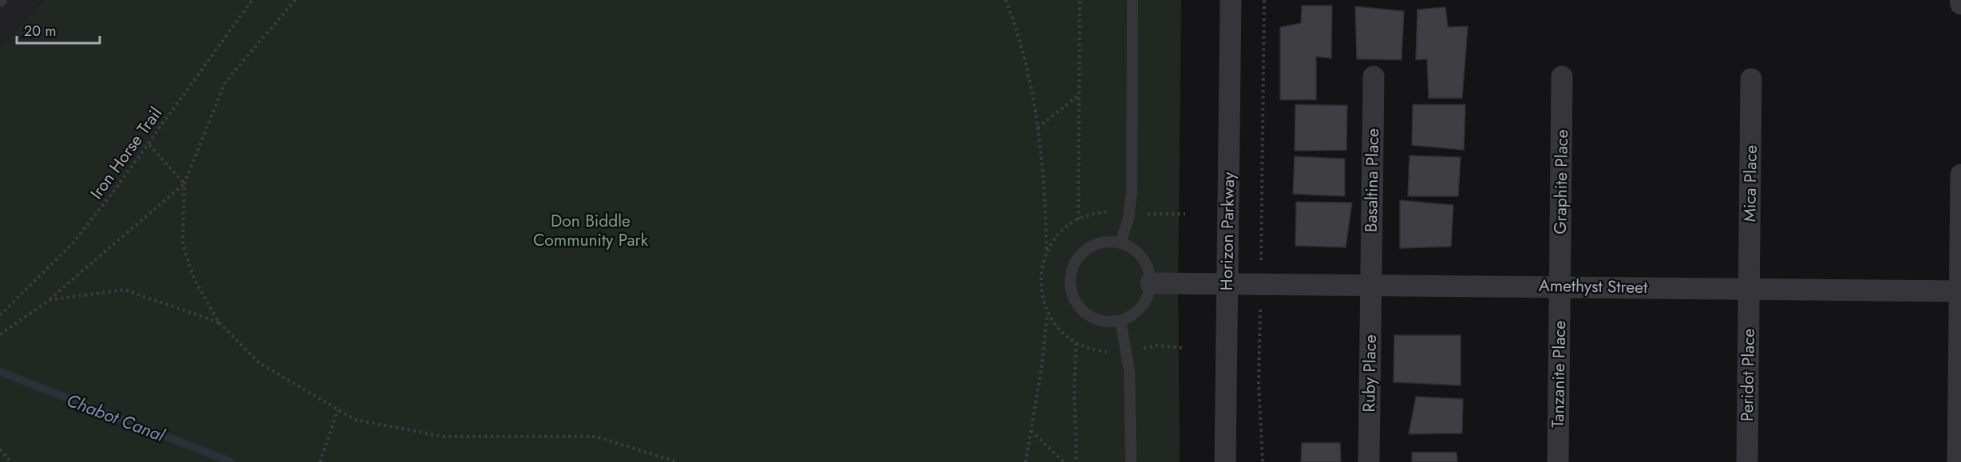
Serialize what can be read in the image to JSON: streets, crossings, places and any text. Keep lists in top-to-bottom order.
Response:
{
  "streets": {
    "street": [
      "Basaltina Place",
      "Graphite Place",
      "Mica Place",
      "Horizon Parkway",
      "Amethyst Street",
      "Ruby Place",
      "Tanzanite Place",
      "Peridot Place"
    ],
    "path": ["Iron Horse Trail"]
  },
  "crossings": [
    ["Basaltina Place", "Amethyst Street"],
    ["Basaltina Place", "Ruby Place"],
    ["Graphite Place", "Amethyst Street"],
    ["Graphite Place", "Tanzanite Place"],
    ["Mica Place", "Amethyst Street"],
    ["Mica Place", "Peridot Place"],
    ["Horizon Parkway", "Amethyst Street"],
    ["Amethyst Street", "Ruby Place"],
    ["Amethyst Street", "Tanzanite Place"],
    ["Amethyst Street", "Peridot Place"]
  ],
  "water": ["Chabot Canal"],
  "parks": ["Don Biddle Community Park"],
  "scale_bar": "20 m"
}
